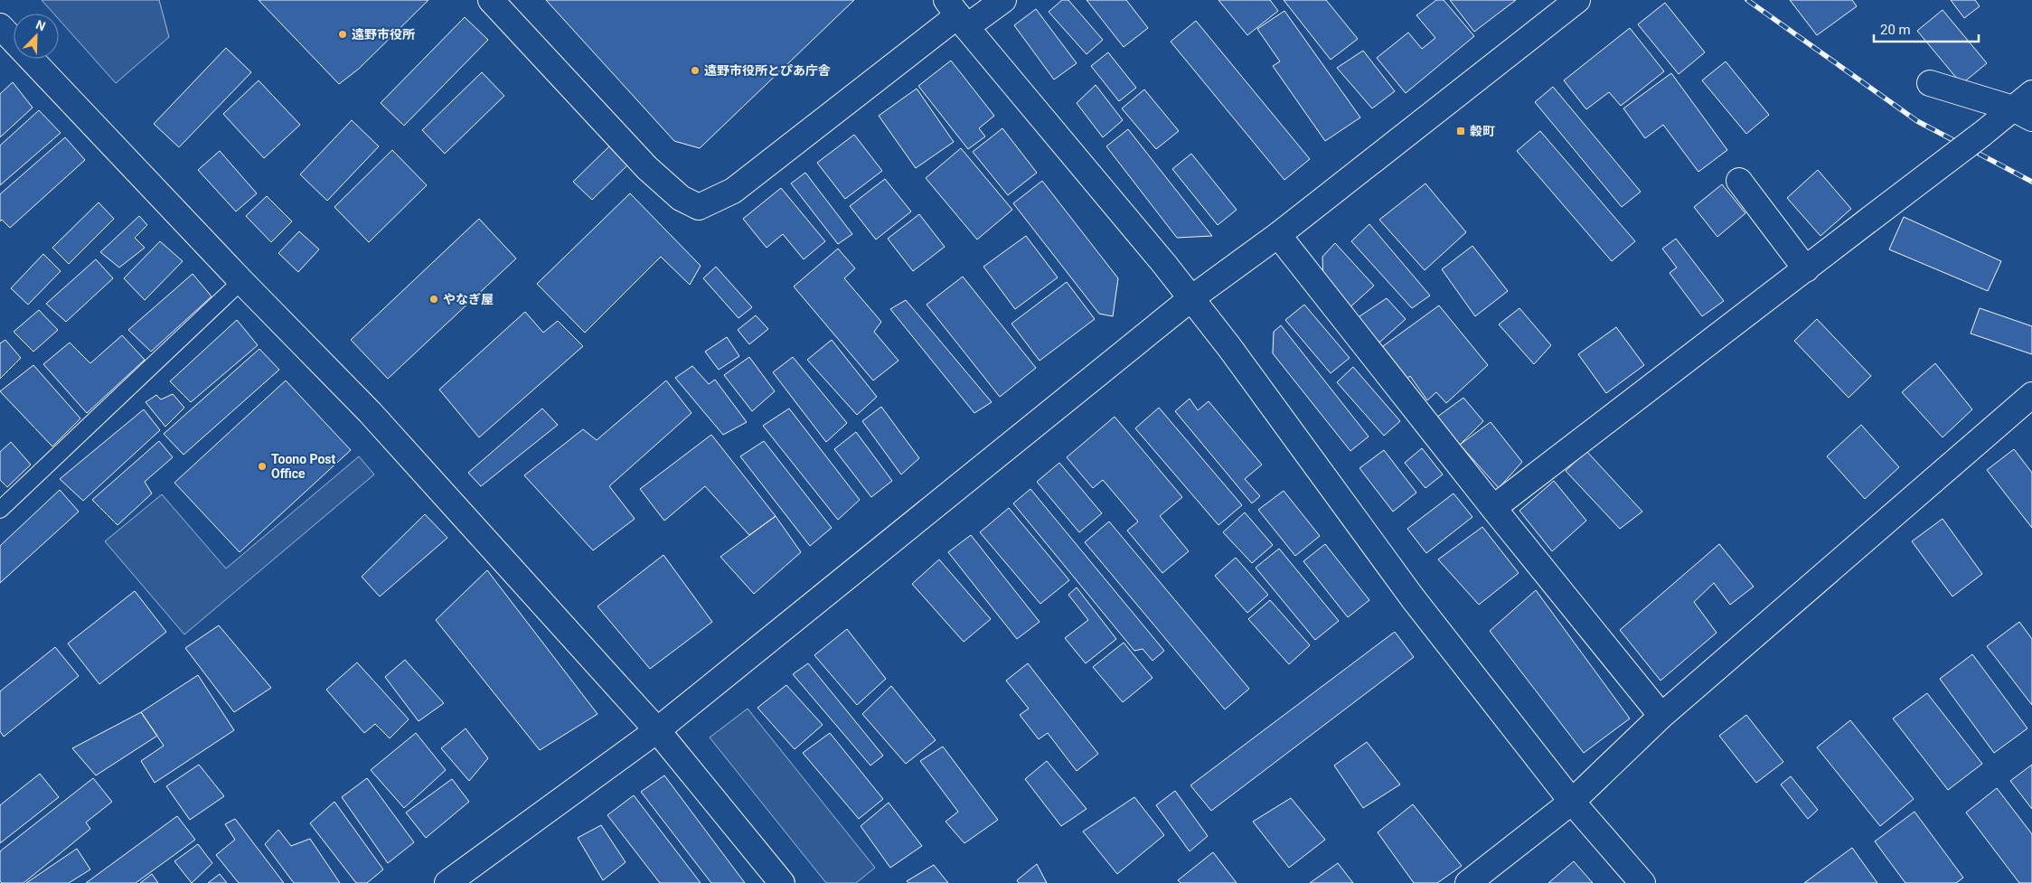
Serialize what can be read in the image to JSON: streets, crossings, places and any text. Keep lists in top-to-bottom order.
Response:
{
  "places": {
    "other": [
      "遠野市役所",
      "遠野市役所とぴあ庁舎",
      "やなぎ屋",
      "Toono Post Office"
    ],
    "transit": ["穀町"]
  },
  "scale_bar": "20 m",
  "north": "top right"
}
